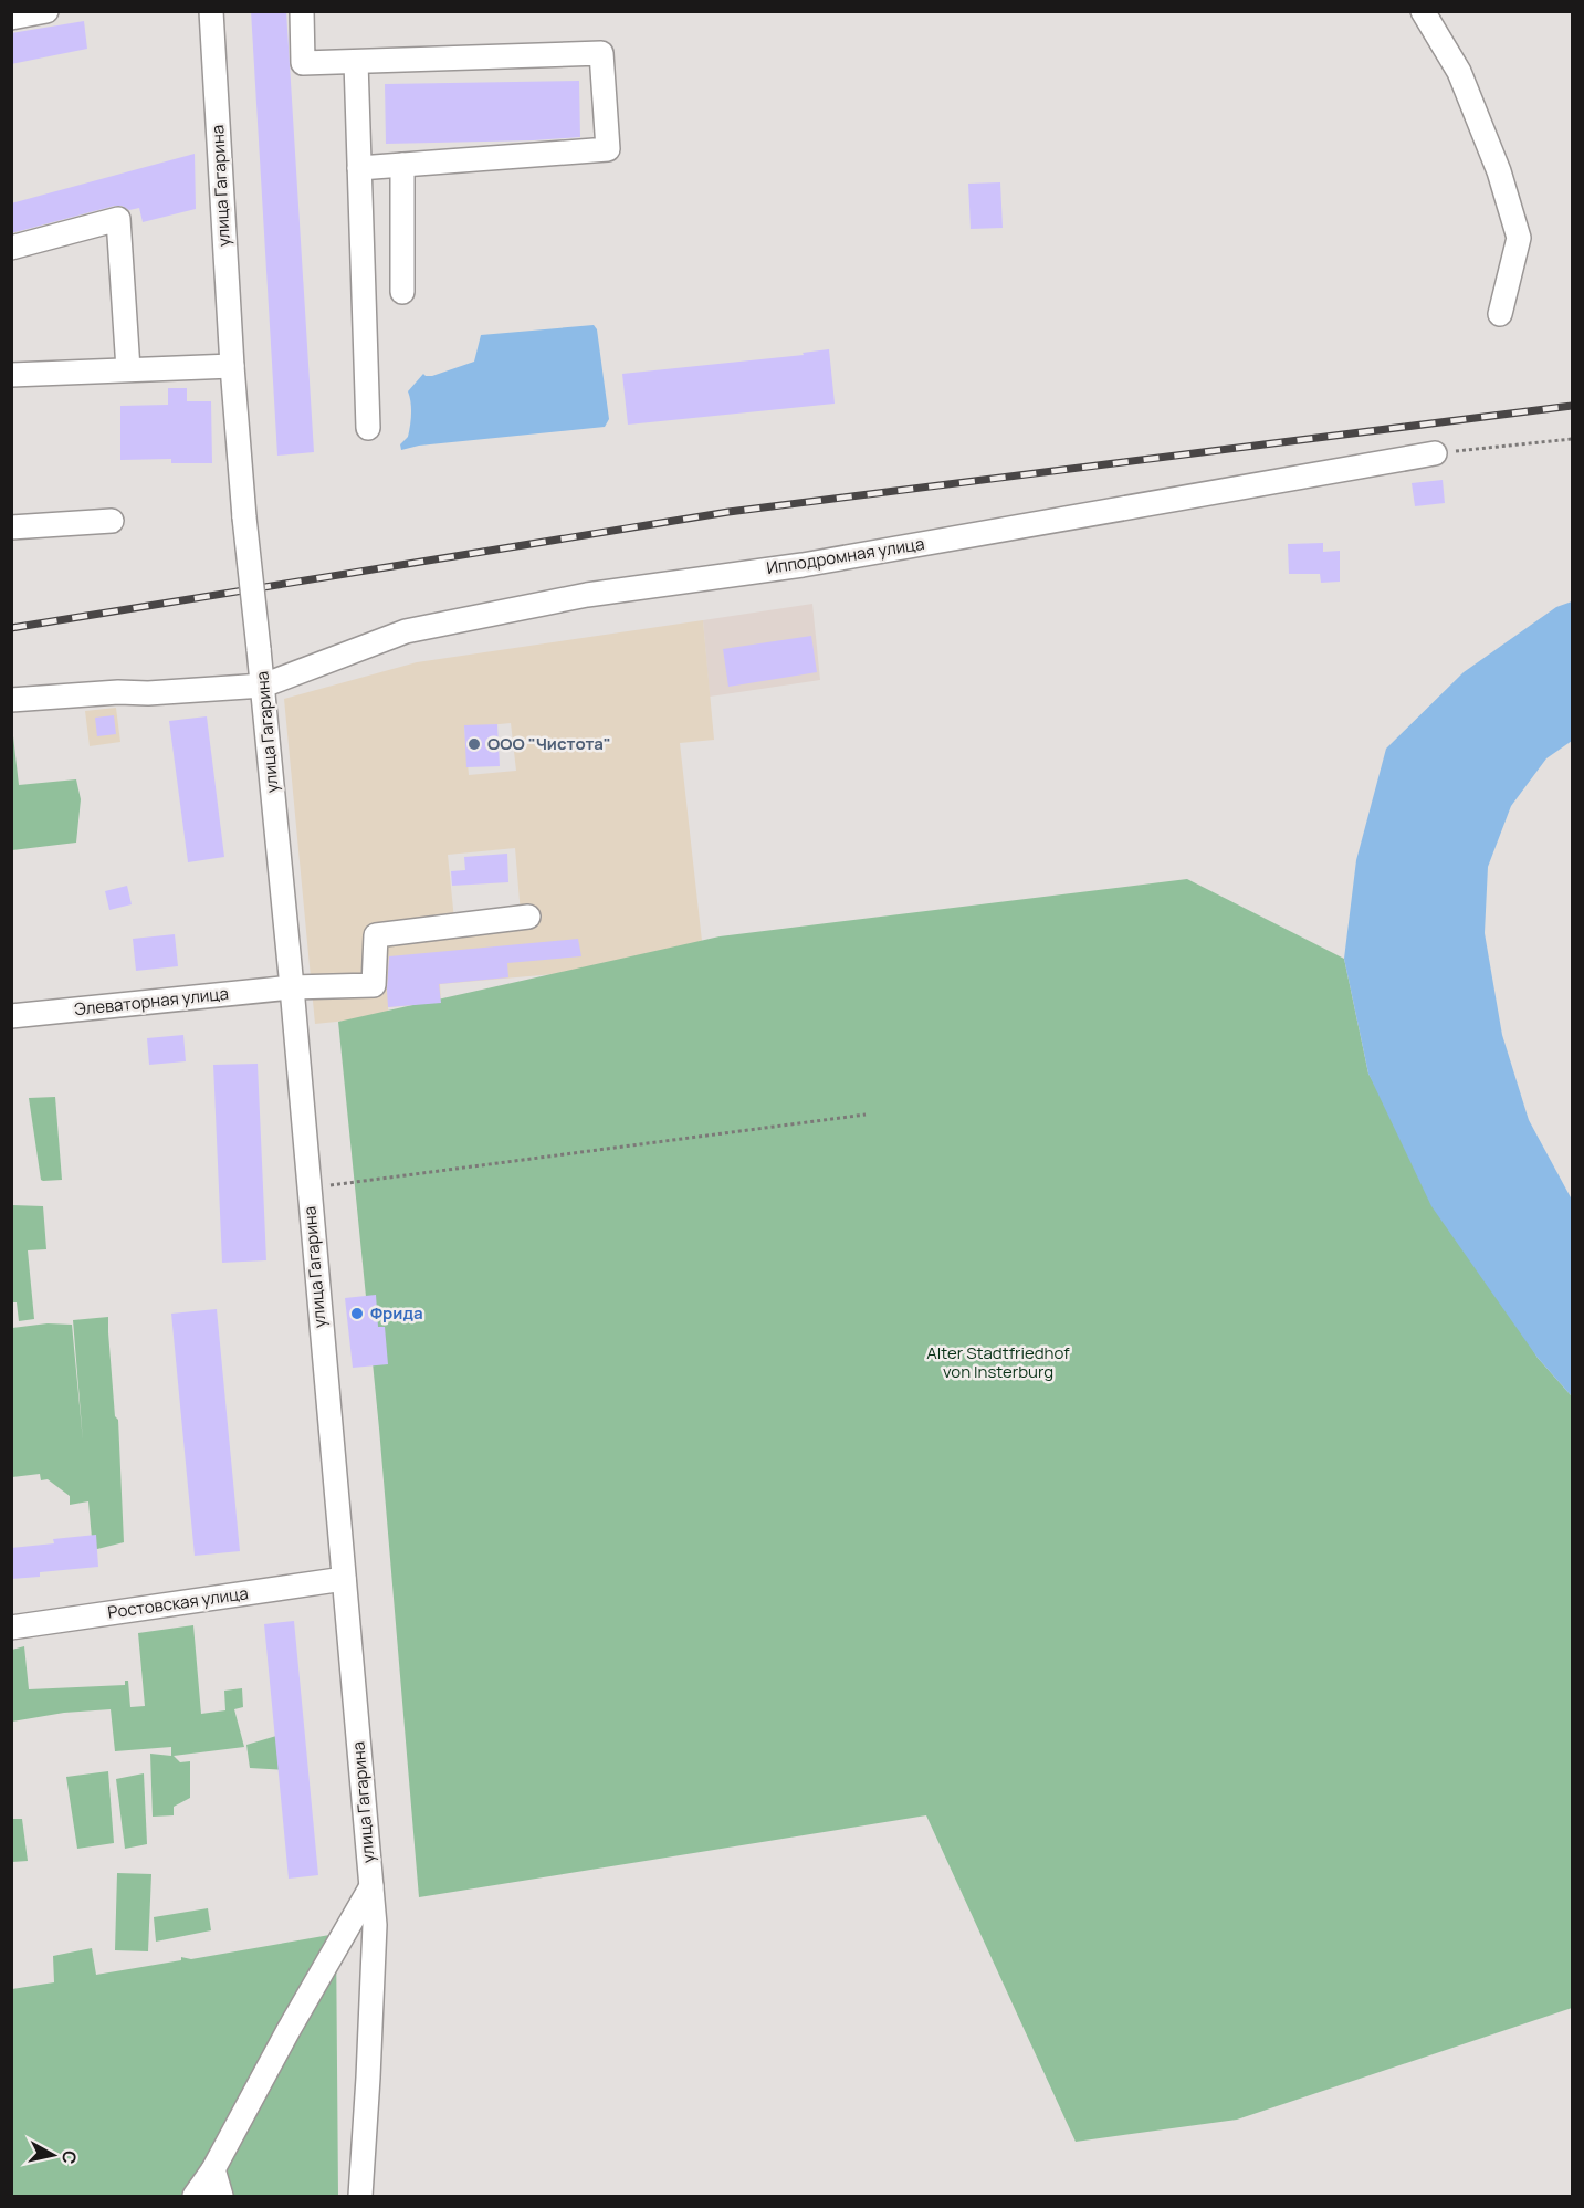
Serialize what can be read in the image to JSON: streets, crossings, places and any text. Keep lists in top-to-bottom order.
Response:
{
  "streets": {
    "street": [
      "улица Гагарина",
      "Ипподромная улица",
      "Элеваторная улица",
      "Ростовская улица"
    ]
  },
  "crossings": [
    ["улица Гагарина", "Ипподромная улица"],
    ["улица Гагарина", "Элеваторная улица"],
    ["улица Гагарина", "Ростовская улица"]
  ],
  "parks": ["Alter Stadtfriedhof von Insterburg"],
  "places": ["ООО \"Чистота\"", "Фрида"],
  "north": "right"
}
